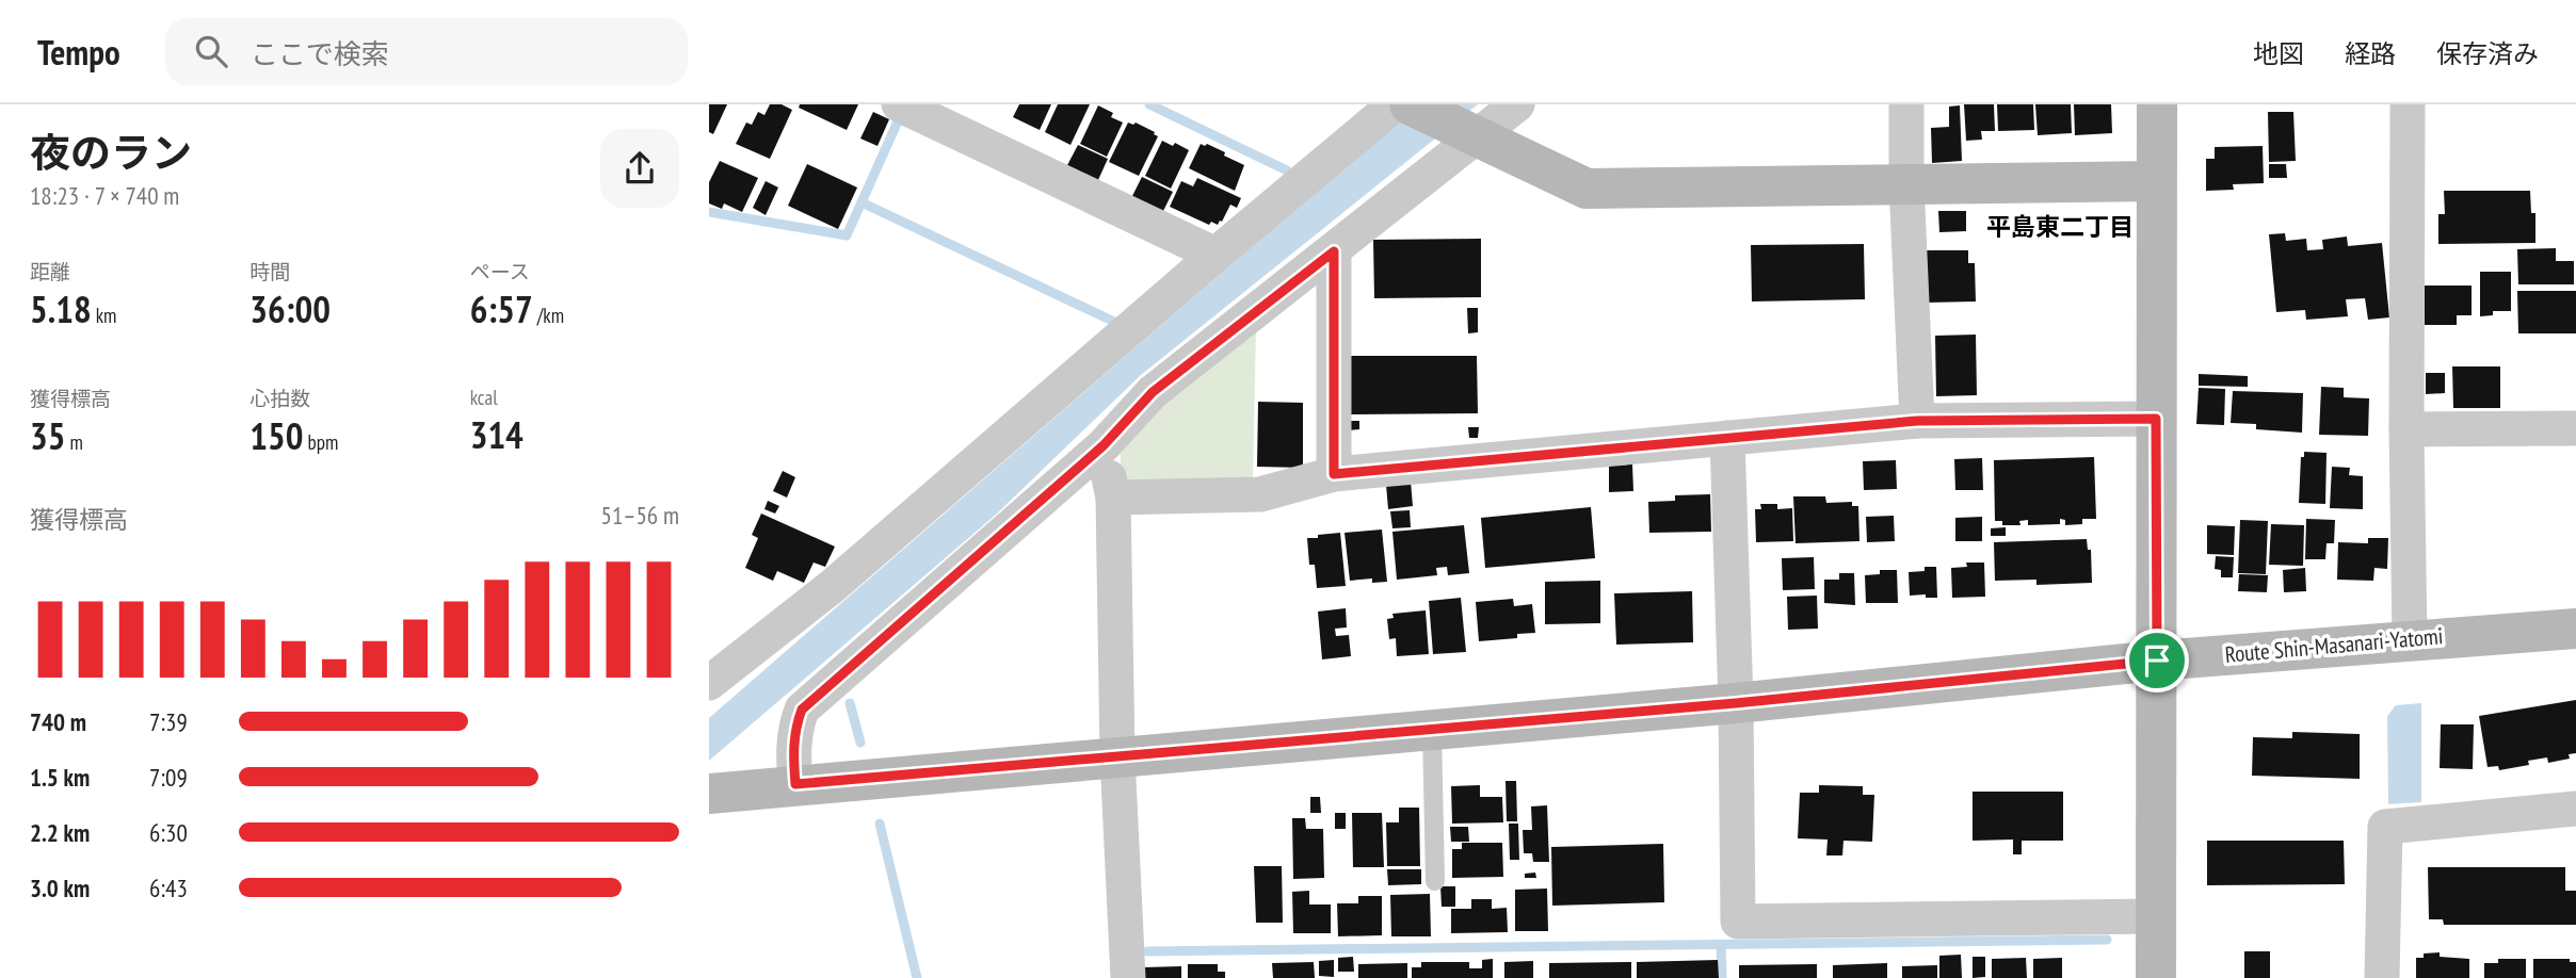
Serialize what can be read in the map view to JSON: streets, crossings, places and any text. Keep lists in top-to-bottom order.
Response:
{
  "streets": {
    "main road": ["Route Shin-Masanari-Yatomi"]
  },
  "districts": ["平島東二丁目"],
  "page": {
    "header": "Tempo",
    "search": "ここで検索",
    "nav": ["地図", "経路", "保存済み"],
    "heading": ["夜のラン", "18:23 · 7 × 740 m"],
    "stats": [
      ["距離", "5.18 km"],
      ["時間", "36:00"],
      ["ペース", "6:57 /km"],
      ["獲得標高", "35 m"],
      ["心拍数", "150 bpm"],
      ["kcal", "314"]
    ],
    "chart": ["獲得標高", "51–56 m"],
    "list": [
      {
        "name": "740 m",
        "note": "7:39"
      },
      {
        "name": "1.5 km",
        "note": "7:09"
      },
      {
        "name": "2.2 km",
        "note": "6:30"
      },
      {
        "name": "3.0 km",
        "note": "6:43"
      }
    ]
  }
}
